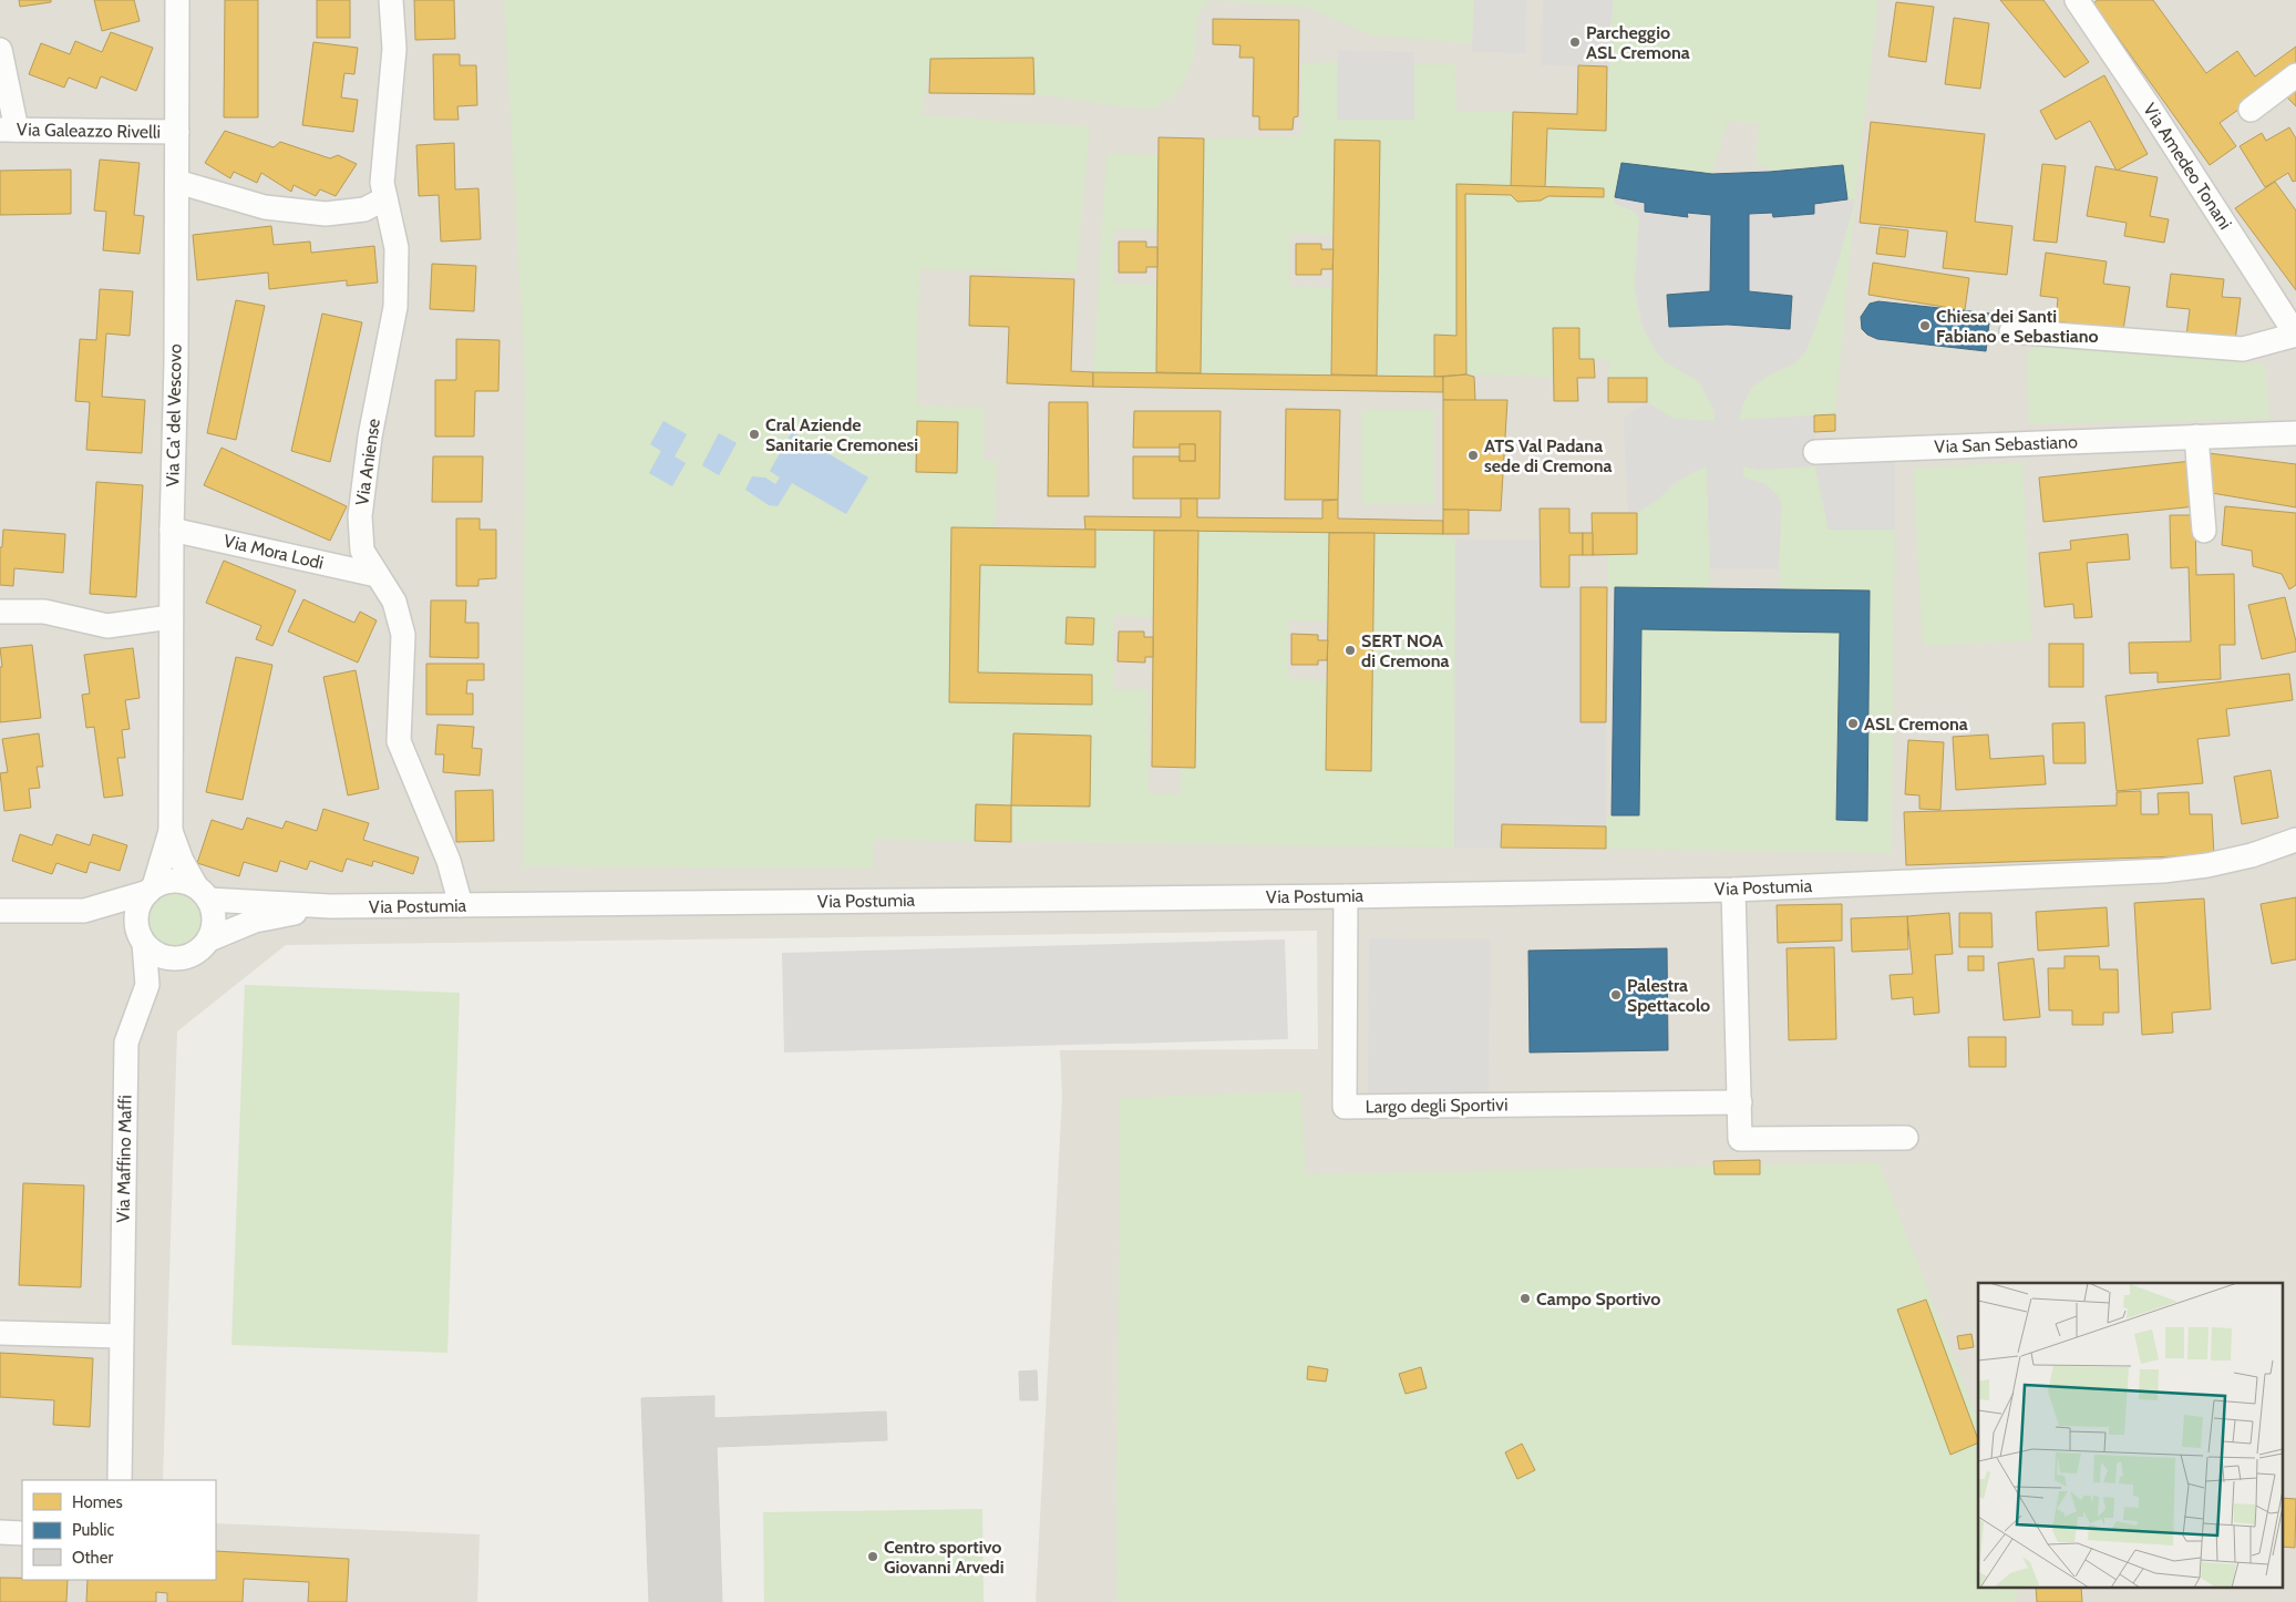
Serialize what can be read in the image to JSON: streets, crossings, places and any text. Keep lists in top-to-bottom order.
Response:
{
  "streets": {
    "street": [
      "Via Galeazzo Rivelli",
      "Via Amedeo Tonani",
      "Via Ca' del Vescovo",
      "Via San Sebastiano",
      "Via Aniense",
      "Via Mora Lodi",
      "Via Postumia",
      "Largo degli Sportivi",
      "Via Maffino Maffi"
    ]
  },
  "crossings": [
    ["Via Galeazzo Rivelli", "Via Ca' del Vescovo"],
    ["Via Ca' del Vescovo", "Via Mora Lodi"],
    ["Via Ca' del Vescovo", "Via Postumia"],
    ["Via Ca' del Vescovo", "Via Maffino Maffi"],
    ["Via Aniense", "Via Mora Lodi"],
    ["Via Aniense", "Via Postumia"],
    ["Via Postumia", "Largo degli Sportivi"],
    ["Via Postumia", "Via Maffino Maffi"]
  ],
  "places": [
    "Parcheggio ASL Cremona",
    "Chiesa dei Santi Fabiano e Sebastiano",
    "Cral Aziende Sanitarie Cremonesi",
    "ATS Val Padana sede di Cremona",
    "SERT NOA di Cremona",
    "ASL Cremona",
    "Palestra Spettacolo",
    "Campo Sportivo",
    "Centro sportivo Giovanni Arvedi"
  ],
  "legend": ["Homes", "Public", "Other"]
}
